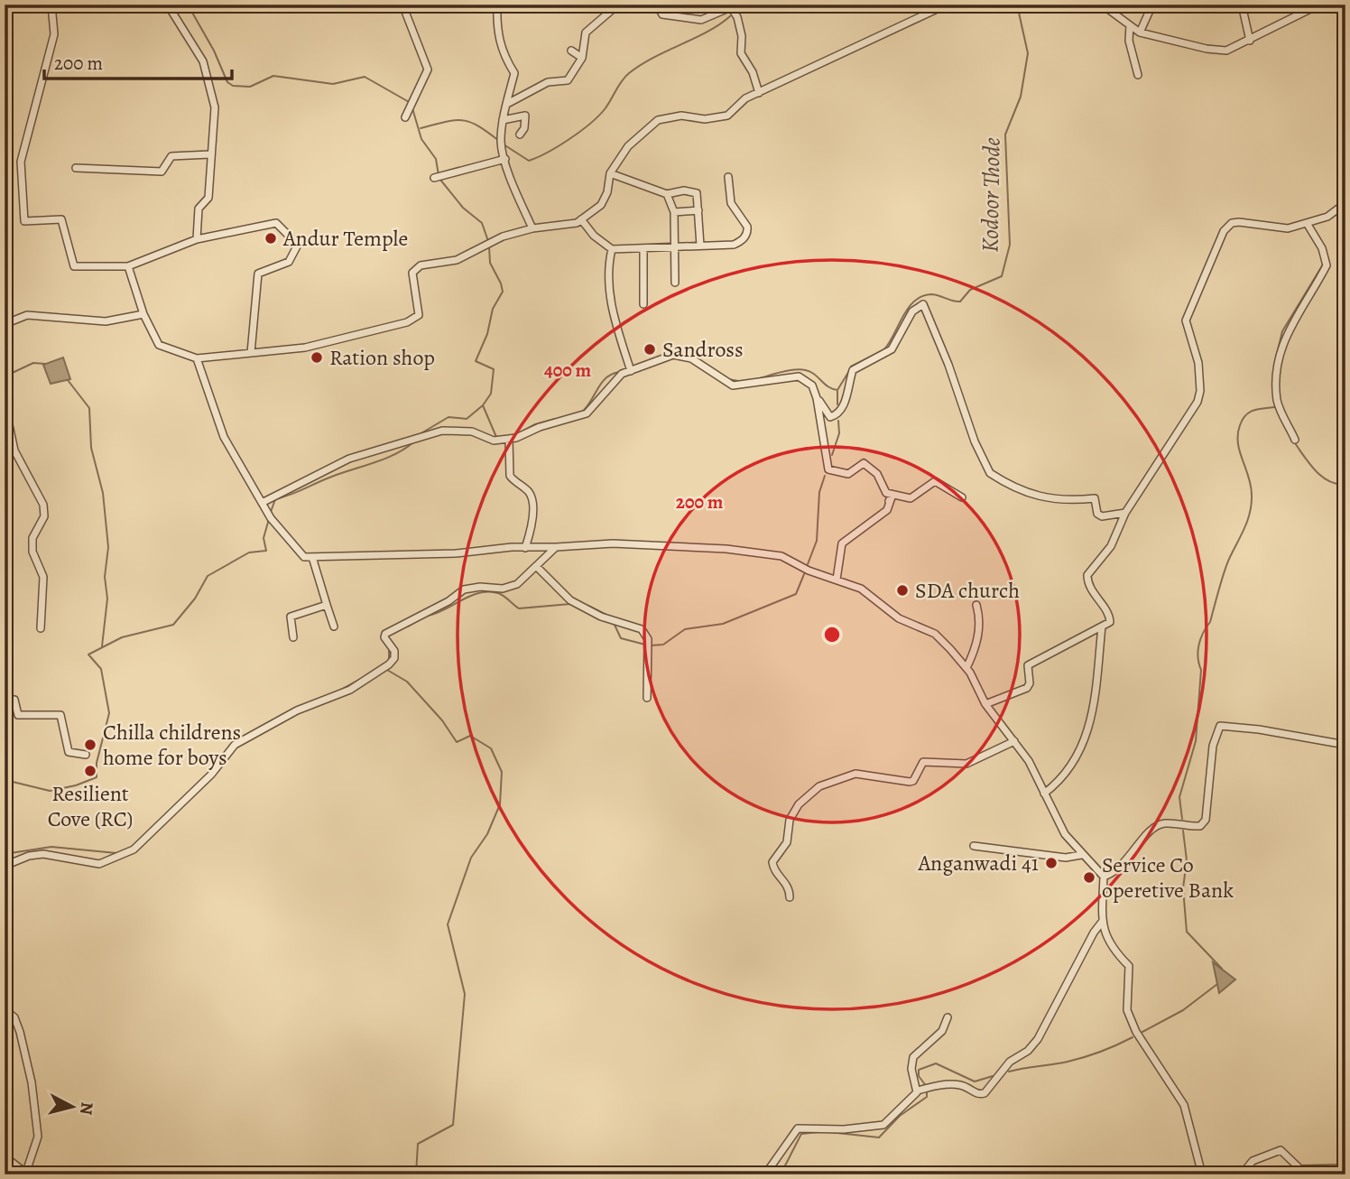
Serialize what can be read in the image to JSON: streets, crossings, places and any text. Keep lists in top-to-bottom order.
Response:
{
  "water": ["Kodoor Thode"],
  "places": [
    "Andur Temple",
    "Sandross",
    "Ration shop",
    "SDA church",
    "Chilla childrens home for boys",
    "Resilient Cove (RC)",
    "Anganwadi 41",
    "Service Co operetive Bank"
  ],
  "scale_bar": "200 m",
  "north": "right",
  "rings": ["400 m", "200 m"]
}
